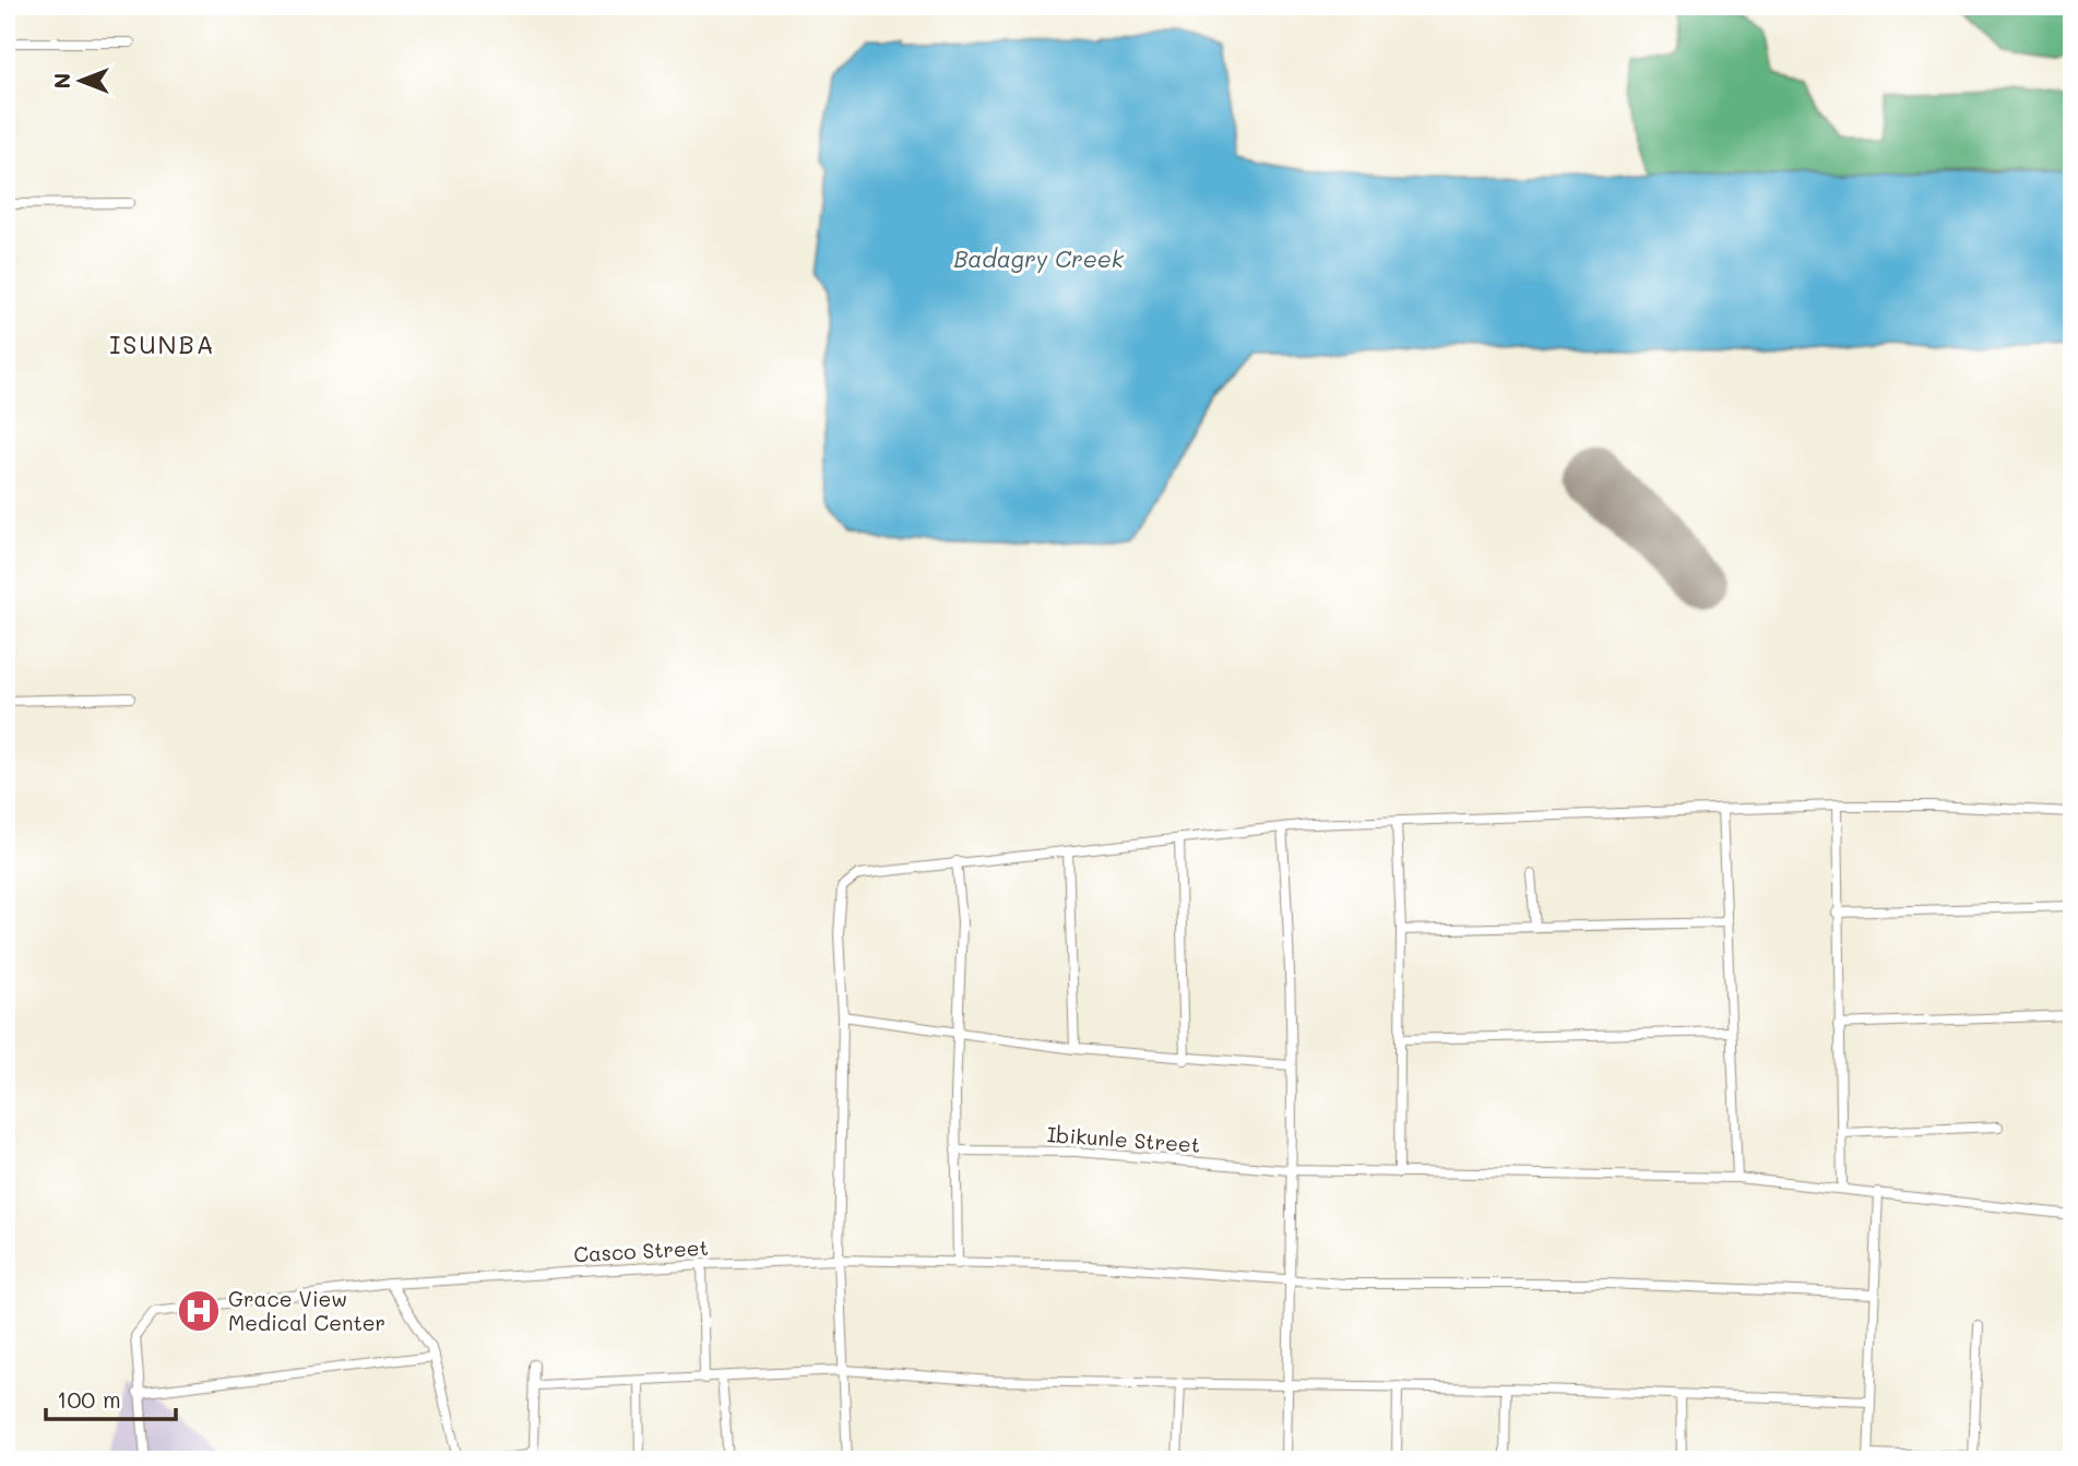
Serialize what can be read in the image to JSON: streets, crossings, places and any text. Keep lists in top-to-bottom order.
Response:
{
  "streets": {
    "street": ["Ibikunle Street", "Casco Street"]
  },
  "districts": ["ISUNBA"],
  "water": ["Badagry Creek"],
  "places": {
    "hospital": ["Grace View Medical Center"]
  },
  "scale_bar": "100 m",
  "north": "left"
}
